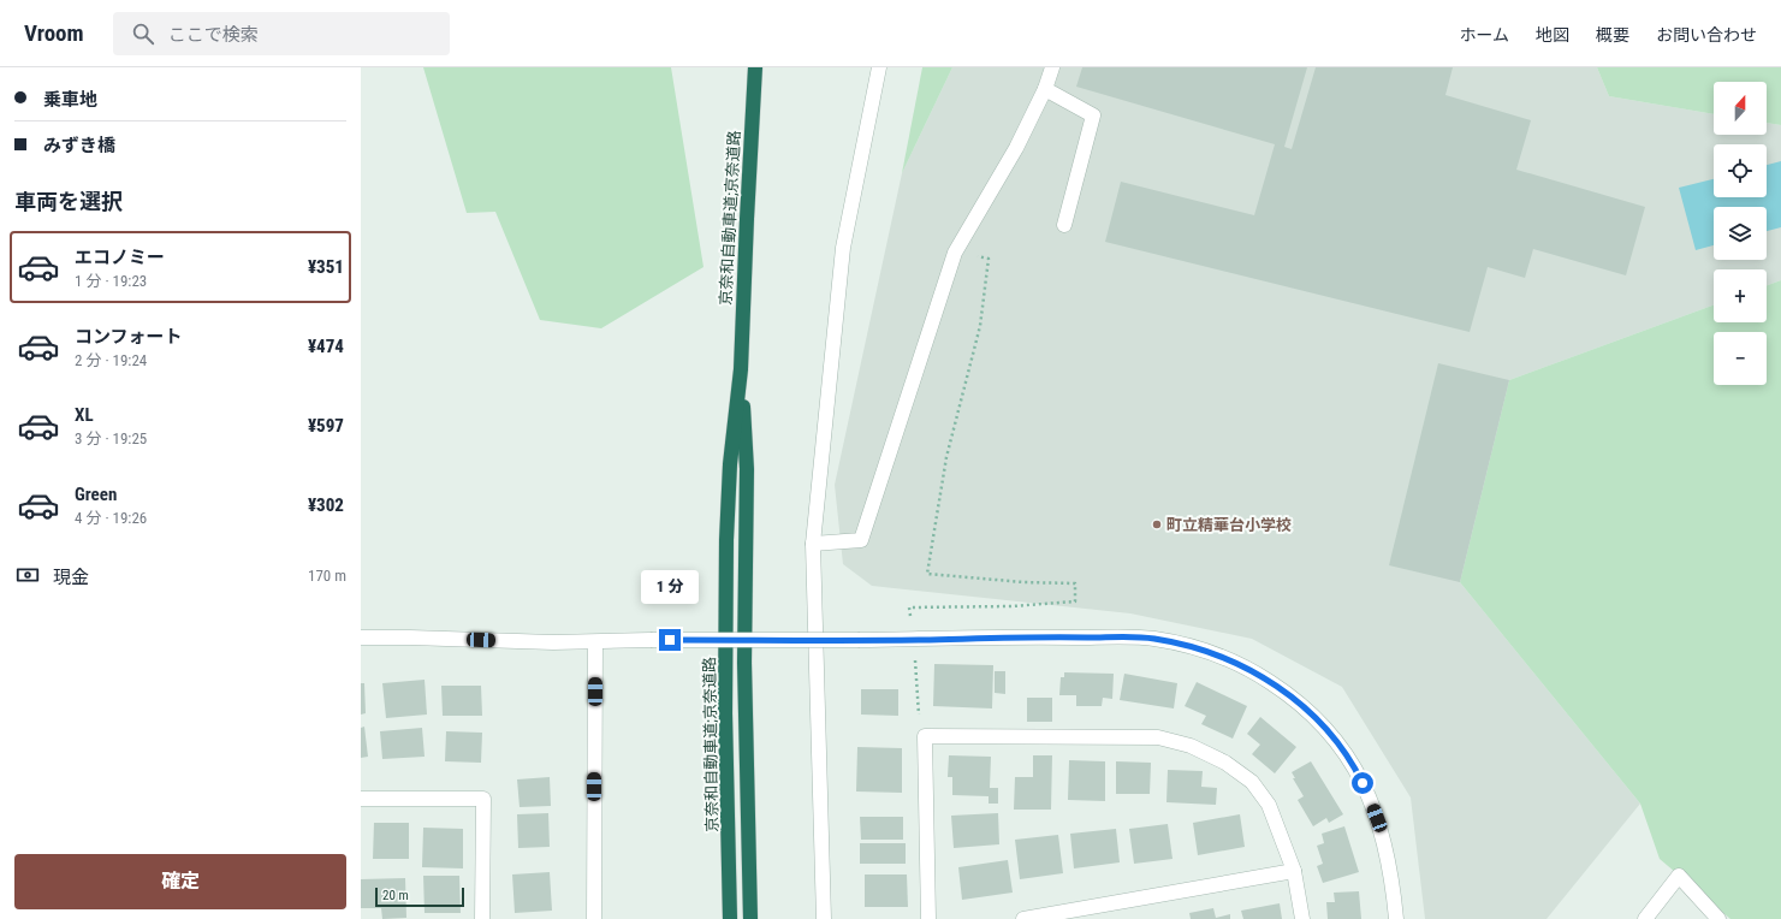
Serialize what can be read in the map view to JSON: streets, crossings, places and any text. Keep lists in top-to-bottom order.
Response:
{
  "streets": {
    "highway": ["京奈和自動車道;京奈道路"]
  },
  "places": ["町立精華台小学校"],
  "scale_bar": "20 m",
  "north": "top",
  "page": {
    "header": "Vroom",
    "search": "ここで検索",
    "nav": [
      "ホーム",
      "地図",
      "概要",
      "お問い合わせ"
    ],
    "banner": ["乗車地", "みずき橋"],
    "map_buttons": ["+", "−"],
    "heading": "車両を選択",
    "list": [
      {
        "name": "エコノミー",
        "note": "1 分 · 19:23",
        "value": "¥351"
      },
      {
        "name": "コンフォート",
        "note": "2 分 · 19:24",
        "value": "¥474"
      },
      {
        "name": "XL",
        "note": "3 分 · 19:25",
        "value": "¥597"
      },
      {
        "name": "Green",
        "note": "4 分 · 19:26",
        "value": "¥302"
      }
    ],
    "pay": ["現金", "170 m"],
    "bubble": "1 分",
    "buttons": "確定",
    "scale": "20 m"
  }
}
